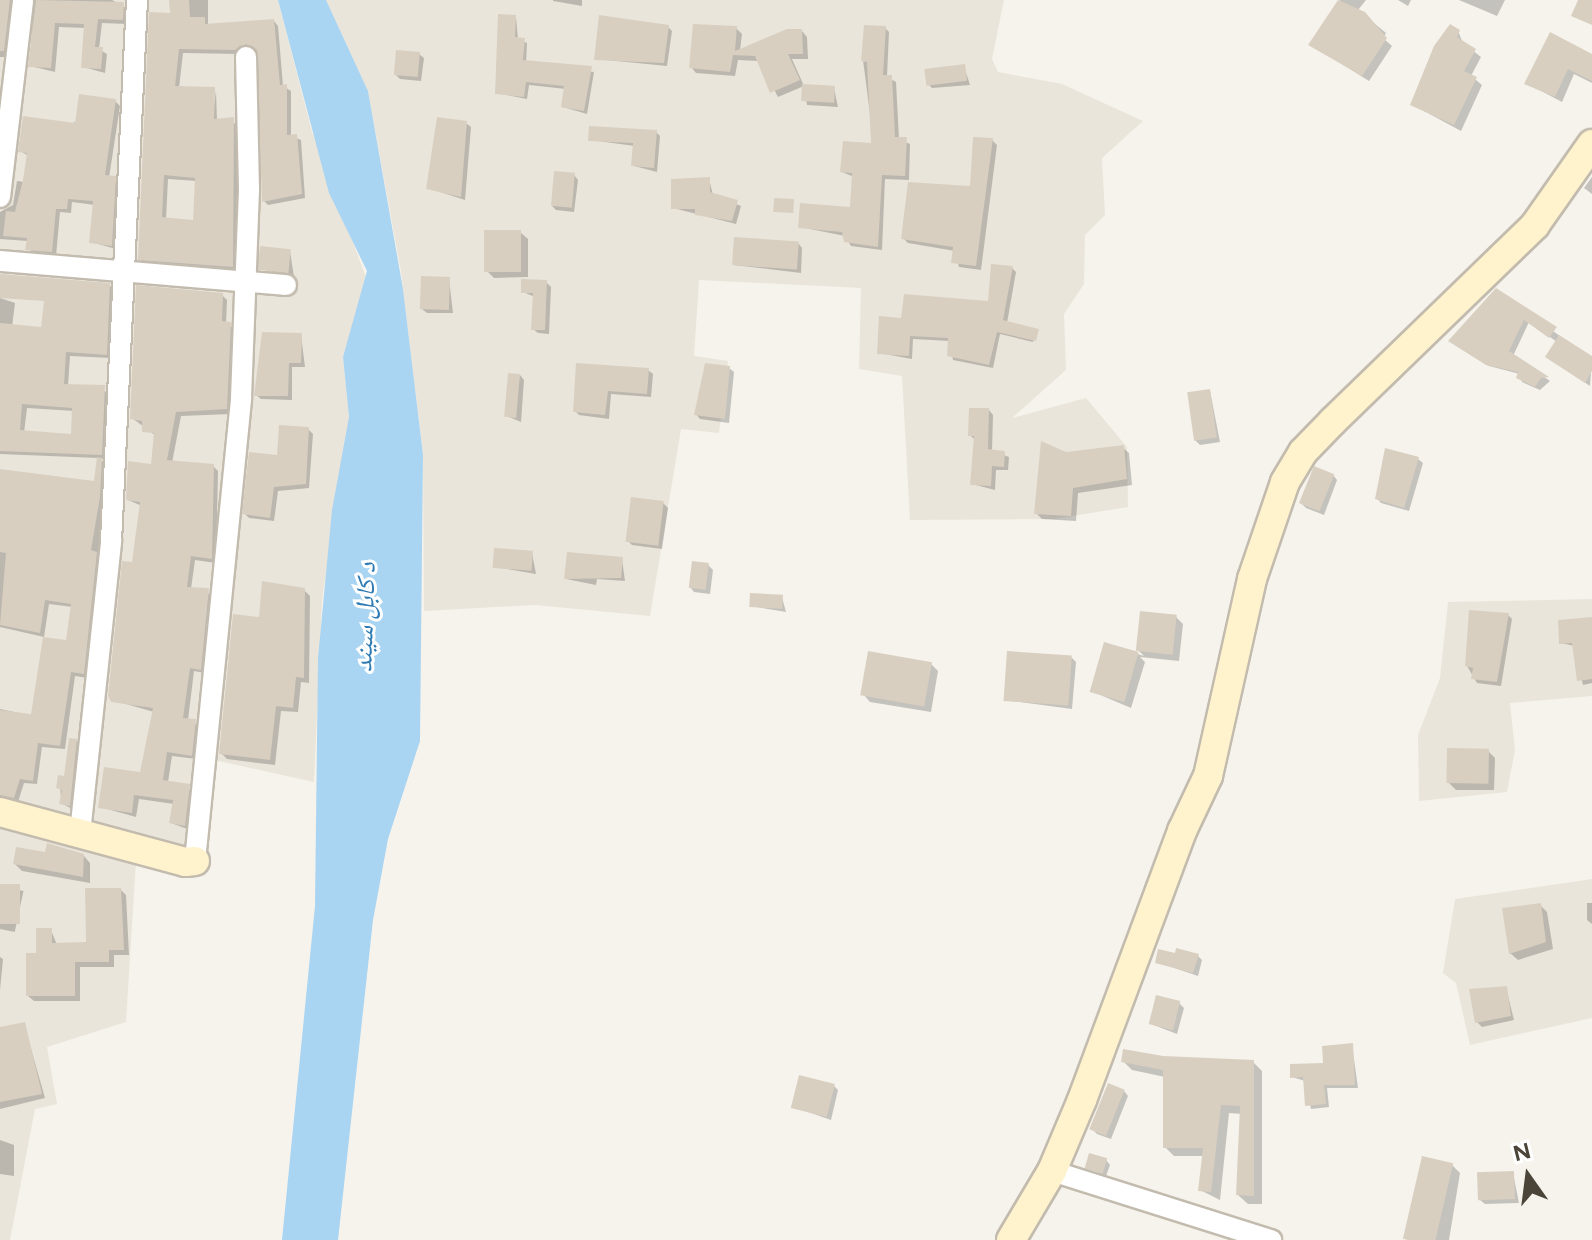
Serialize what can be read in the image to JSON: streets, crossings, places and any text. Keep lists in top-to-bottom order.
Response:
{
  "water": ["د کابل سيند"],
  "north": "top"
}
